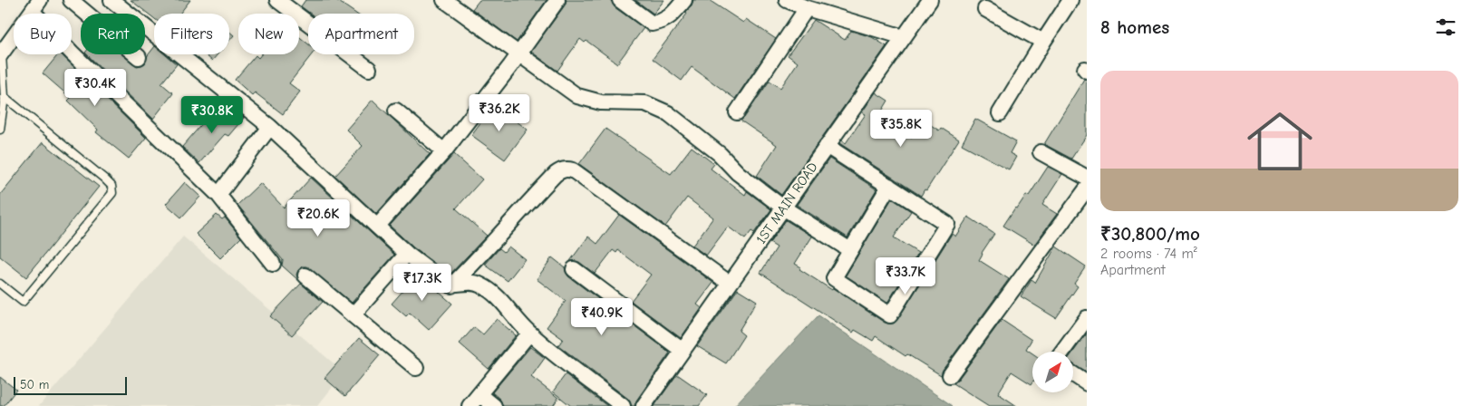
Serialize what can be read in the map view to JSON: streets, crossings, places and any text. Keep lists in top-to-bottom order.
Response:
{
  "streets": {
    "street": ["1ST MAIN ROAD"]
  },
  "scale_bar": "50 m",
  "north": "top right",
  "page": {
    "heading": "8 homes",
    "chip": [
      "Buy",
      "Rent",
      "Filters",
      "New",
      "Apartment"
    ],
    "list": [
      {
        "name": "₹30,800/mo",
        "note": "2 rooms · 74 m² · Apartment"
      }
    ],
    "price": [
      "₹30.4K",
      "₹36.2K",
      "₹30.8K",
      "₹35.8K",
      "₹20.6K",
      "₹33.7K",
      "₹17.3K",
      "₹40.9K"
    ],
    "scale": "50 m"
  }
}
